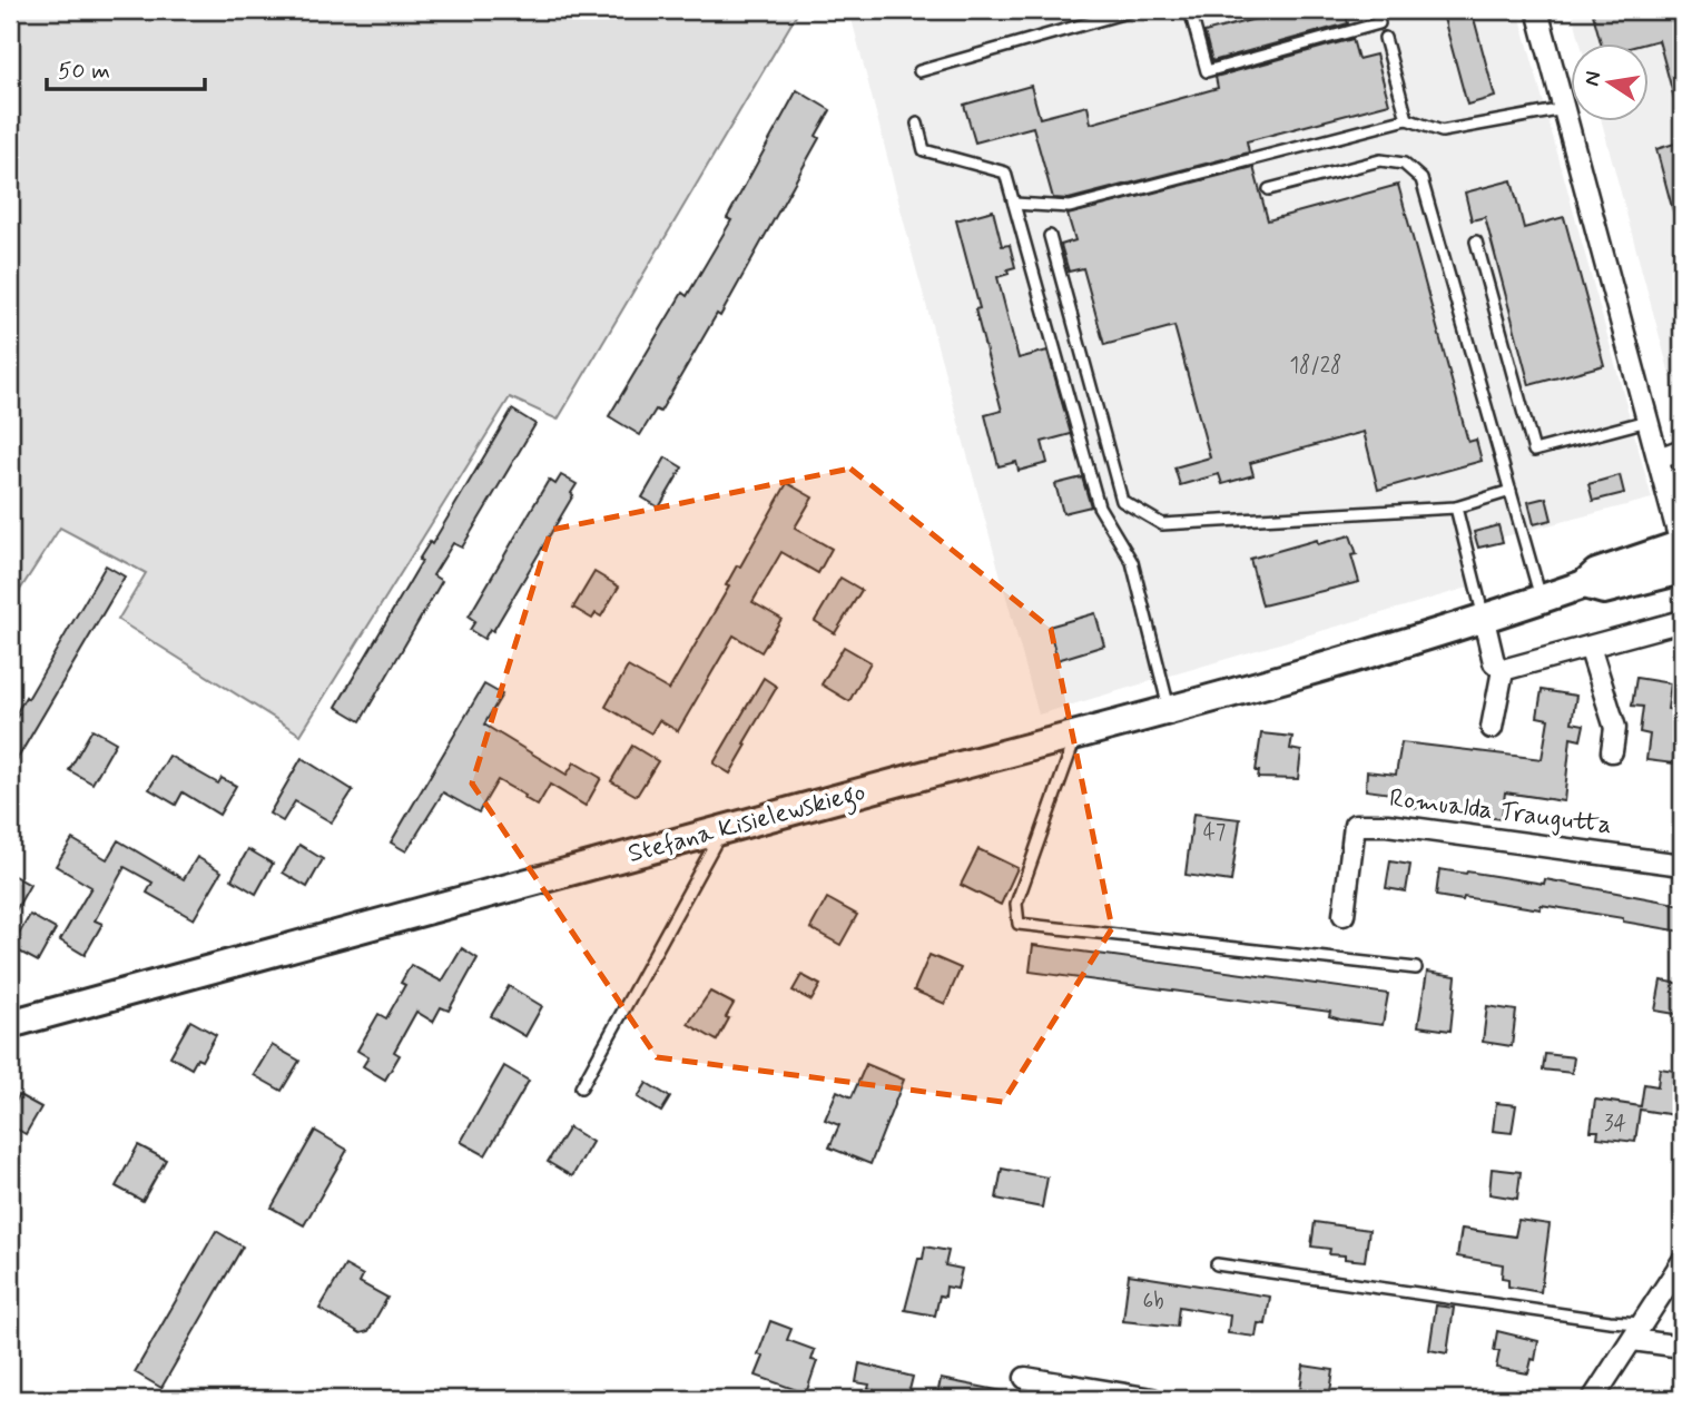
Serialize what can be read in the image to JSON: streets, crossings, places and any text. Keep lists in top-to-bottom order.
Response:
{
  "streets": {
    "main road": ["Stefana Kisielewskiego"],
    "street": ["Romualda Traugutta"]
  },
  "house_numbers": [
    "18/28",
    "47",
    "34",
    "6b"
  ],
  "scale_bar": "50 m",
  "north": "left"
}
